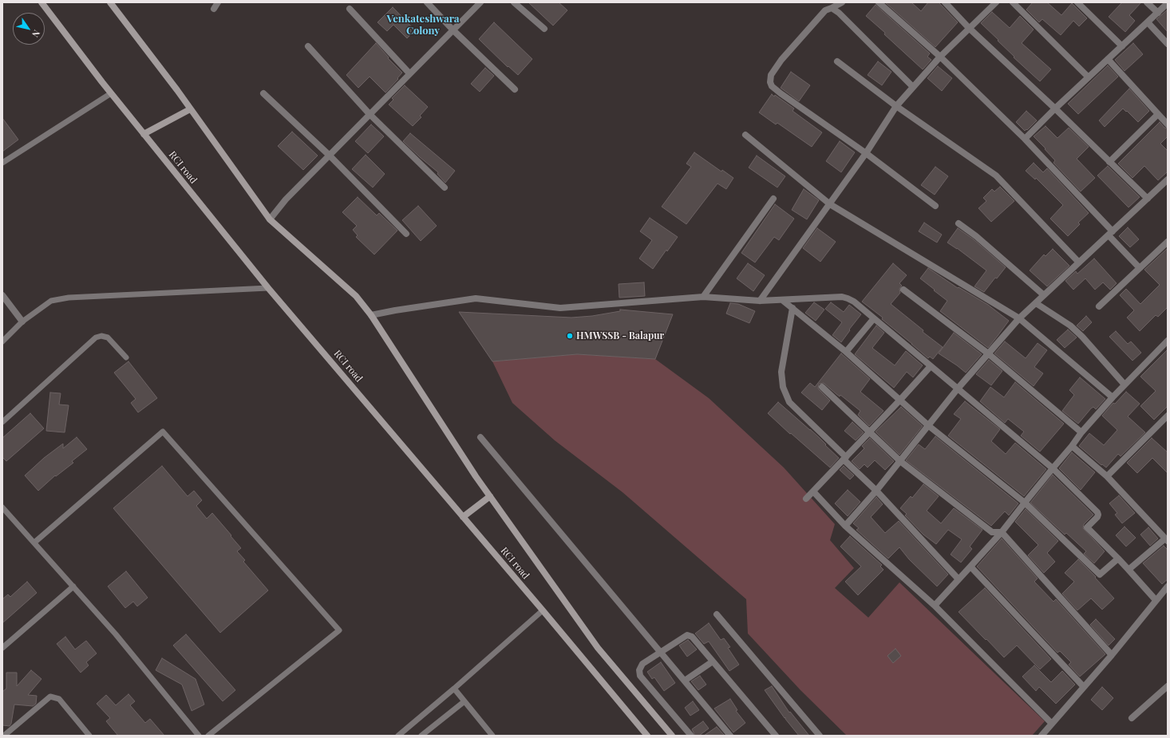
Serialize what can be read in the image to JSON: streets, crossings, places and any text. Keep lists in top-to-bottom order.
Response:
{
  "streets": {
    "main road": ["RCI road"]
  },
  "districts": ["Venkateshwara Colony"],
  "places": ["HMWSSB - Balapur"],
  "north": "bottom right"
}
